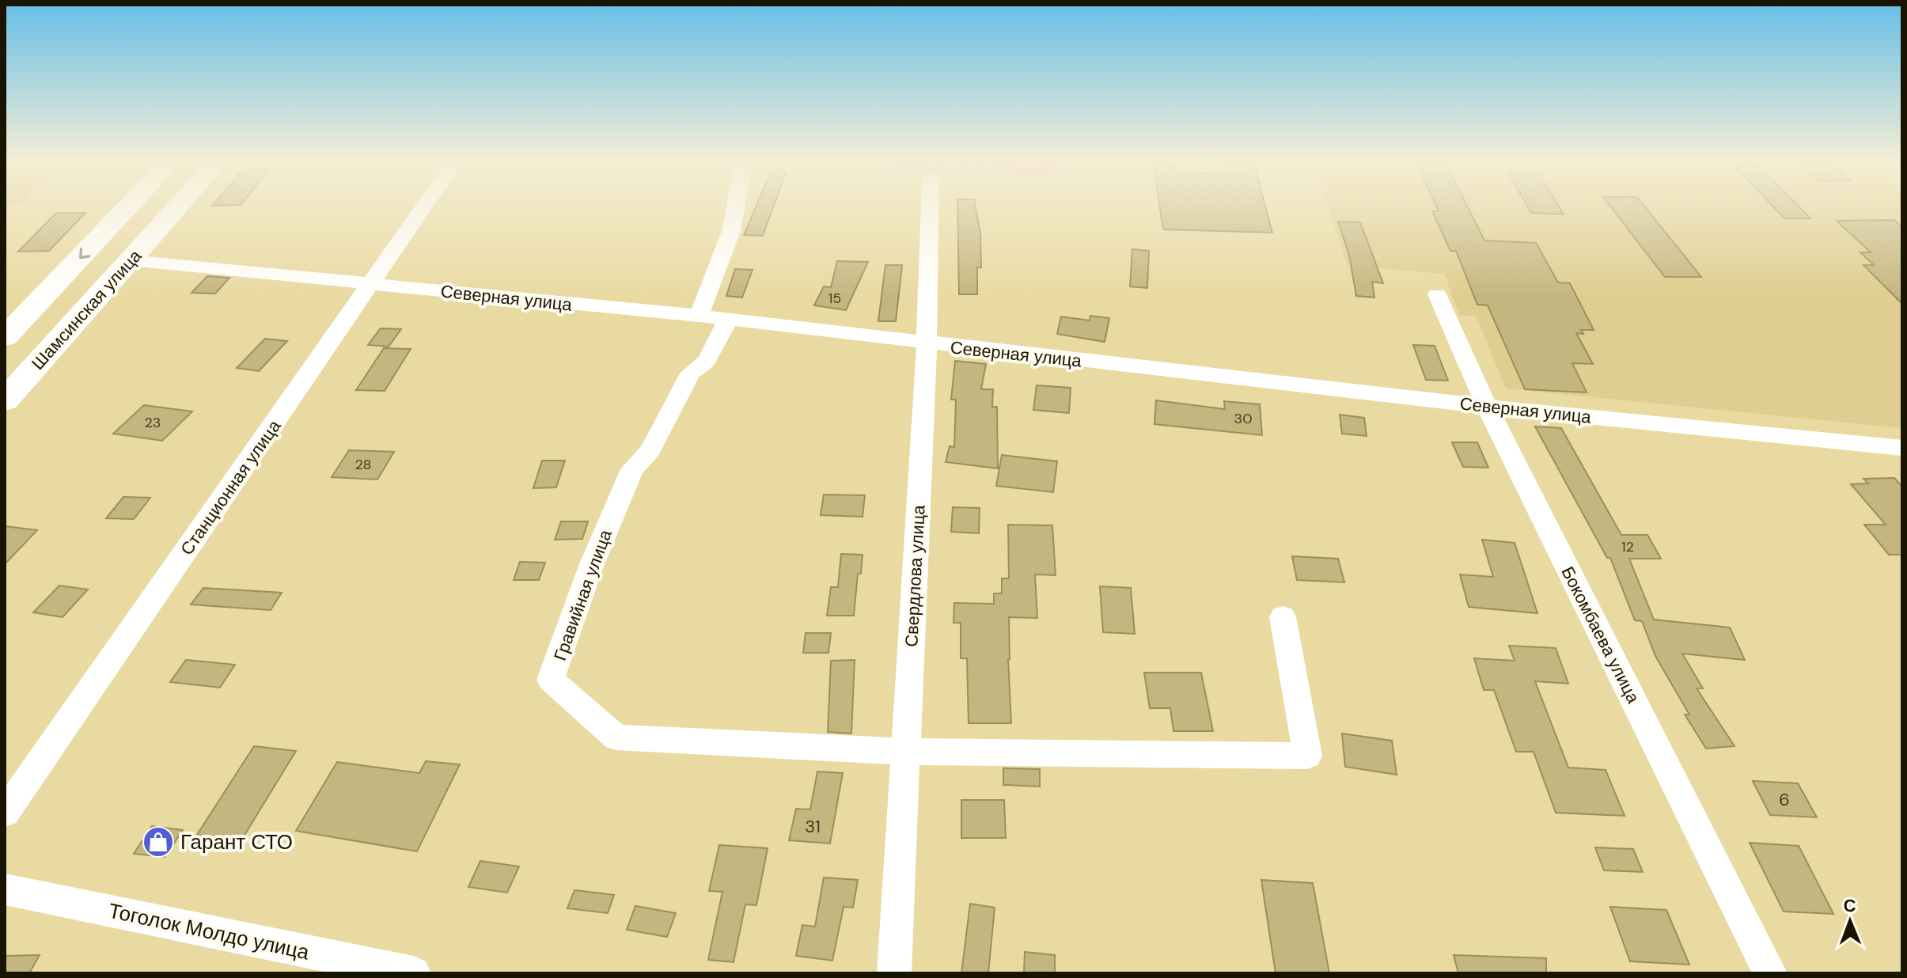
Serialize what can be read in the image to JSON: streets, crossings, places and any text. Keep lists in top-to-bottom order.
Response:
{
  "streets": {
    "main road": ["Шамсинская улица"],
    "street": [
      "Северная улица",
      "Станционная улица",
      "Свердлова улица",
      "Гравийная улица",
      "Бокомбаева улица",
      "Тоголок Молдо улица"
    ]
  },
  "crossings": [
    ["Северная улица", "Шамсинская улица"],
    ["Северная улица", "Станционная улица"],
    ["Северная улица", "Свердлова улица"],
    ["Северная улица", "Гравийная улица"],
    ["Северная улица", "Бокомбаева улица"],
    ["Свердлова улица", "Гравийная улица"]
  ],
  "places": {
    "shop": ["Гарант СТО"]
  },
  "house_numbers": [
    "15",
    "30",
    "23",
    "28",
    "12",
    "6",
    "31"
  ],
  "north": "top"
}
